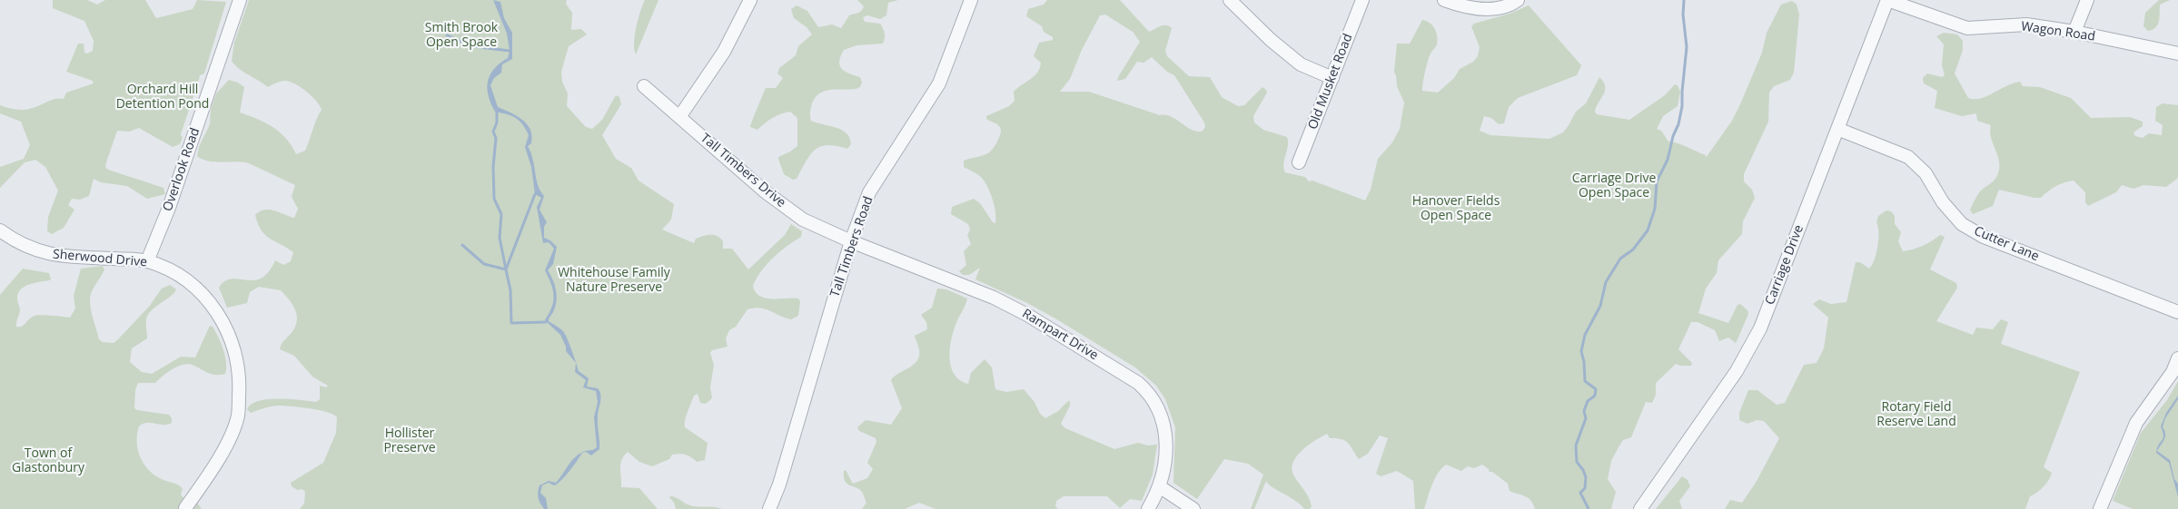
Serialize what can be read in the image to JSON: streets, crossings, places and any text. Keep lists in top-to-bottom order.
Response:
{
  "streets": {
    "street": [
      "Wagon Road",
      "Old Musket Road",
      "Overlook Road",
      "Tall Timbers Drive",
      "Cutter Lane",
      "Tall Timbers Road",
      "Sherwood Drive",
      "Carriage Drive",
      "Rampart Drive"
    ]
  },
  "crossings": [
    ["Wagon Road", "Carriage Drive"],
    ["Overlook Road", "Sherwood Drive"],
    ["Tall Timbers Drive", "Tall Timbers Road"],
    ["Tall Timbers Drive", "Rampart Drive"],
    ["Cutter Lane", "Carriage Drive"],
    ["Tall Timbers Road", "Rampart Drive"]
  ],
  "parks": [
    "Smith Brook Open Space",
    "Orchard Hill Detention Pond",
    "Carriage Drive Open Space",
    "Hanover Fields Open Space",
    "Whitehouse Family Nature Preserve",
    "Rotary Field Reserve Land",
    "Hollister Preserve",
    "Town of Glastonbury"
  ]
}
